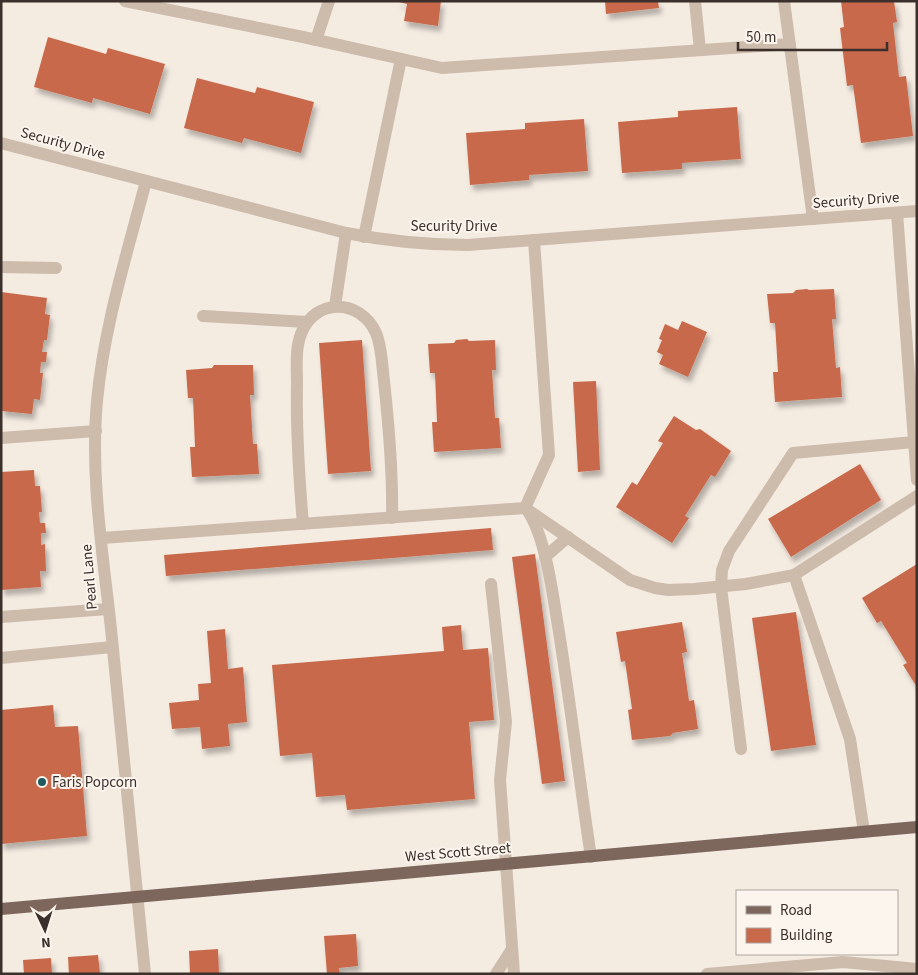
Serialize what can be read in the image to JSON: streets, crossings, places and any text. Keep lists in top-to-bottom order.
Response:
{
  "streets": {
    "main road": ["West Scott Street"],
    "street": ["Security Drive", "Pearl Lane"]
  },
  "crossings": [
    ["Security Drive", "Pearl Lane"],
    ["Pearl Lane", "West Scott Street"]
  ],
  "places": ["Faris Popcorn"],
  "legend": ["Road", "Building"],
  "scale_bar": "50 m",
  "north": "bottom"
}
